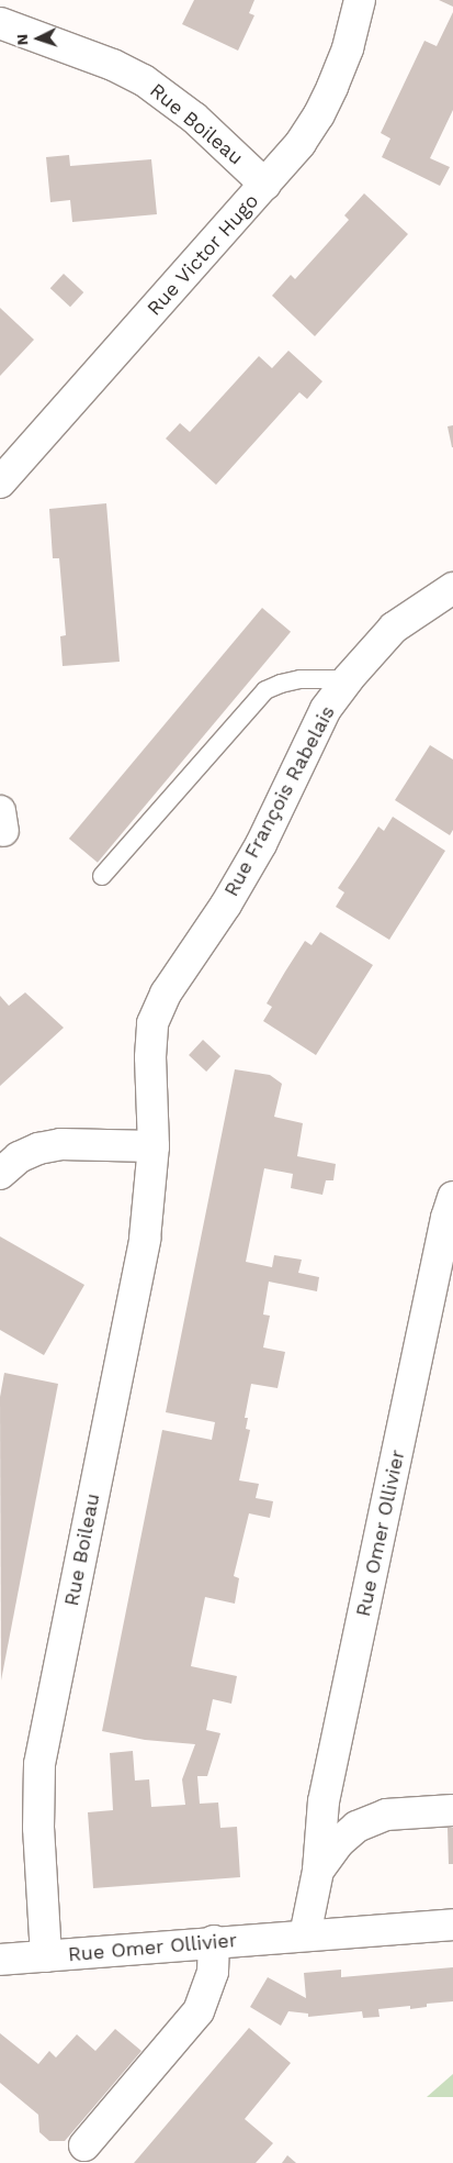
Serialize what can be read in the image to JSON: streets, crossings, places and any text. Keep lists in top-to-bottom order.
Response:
{
  "streets": {
    "street": [
      "Rue Boileau",
      "Rue Victor Hugo",
      "Rue François Rabelais",
      "Rue Omer Ollivier"
    ]
  },
  "crossings": [
    ["Rue Boileau", "Rue Victor Hugo"],
    ["Rue Boileau", "Rue François Rabelais"],
    ["Rue Boileau", "Rue Omer Ollivier"]
  ],
  "north": "left"
}
